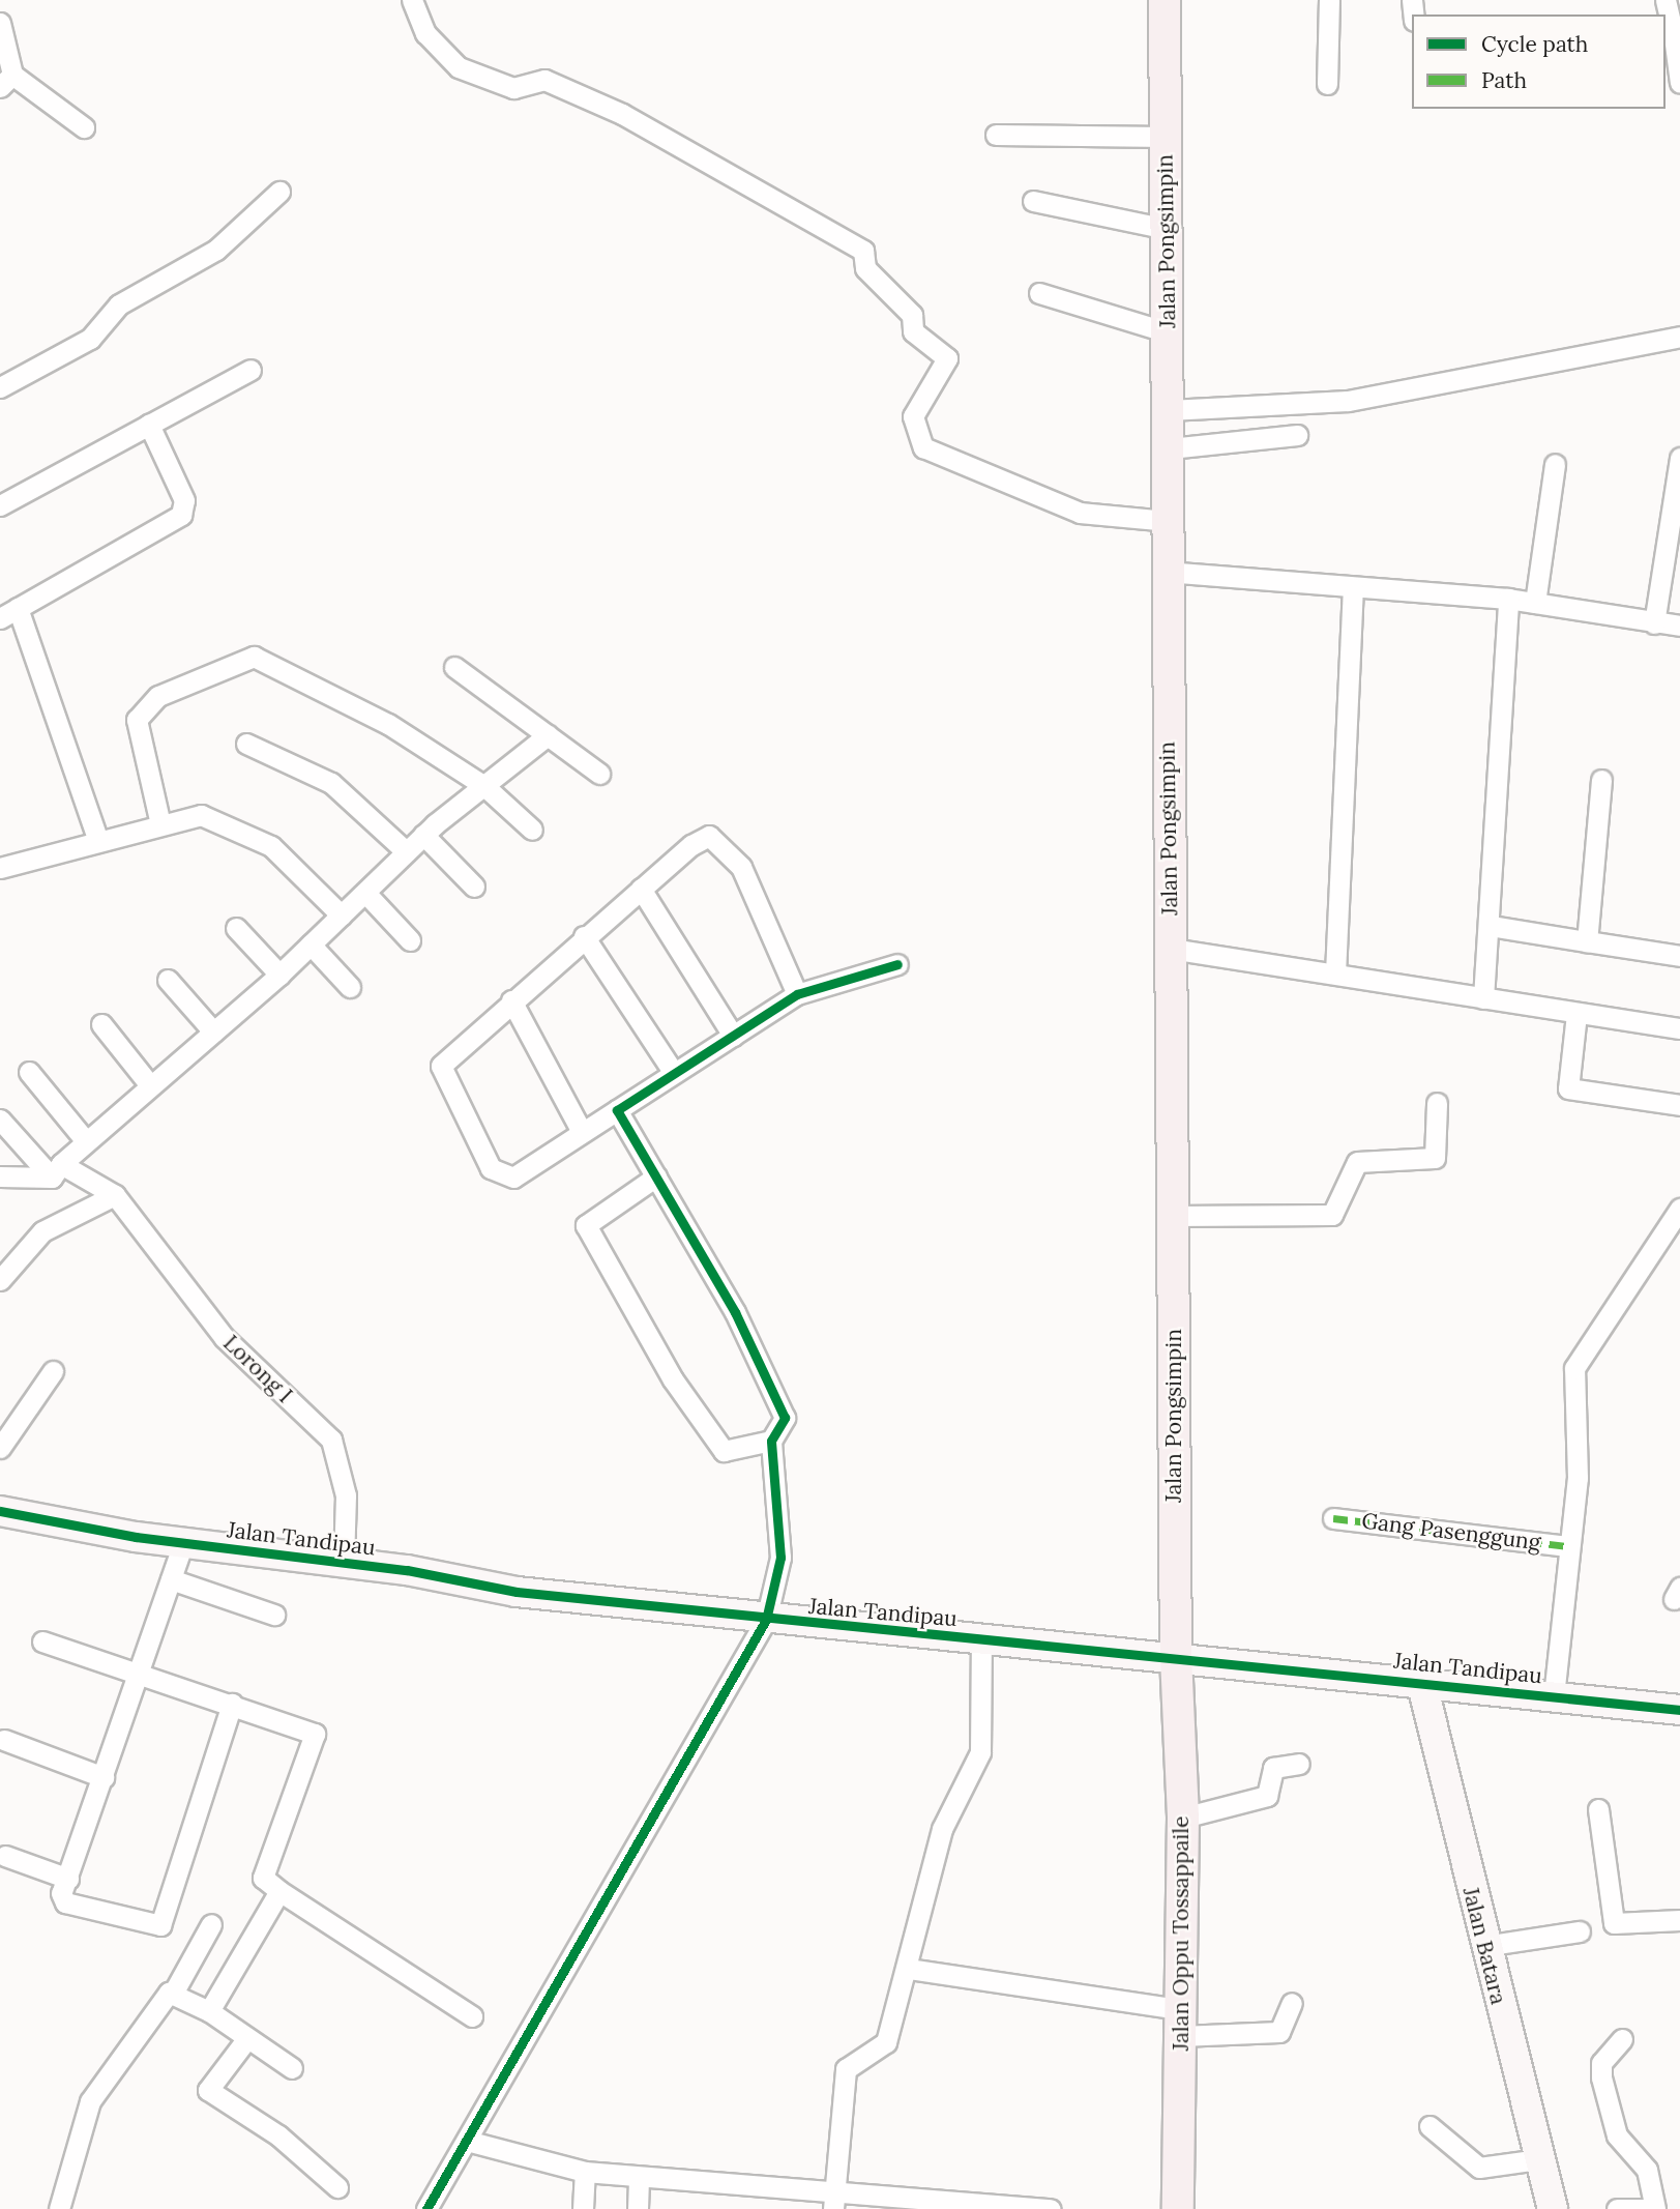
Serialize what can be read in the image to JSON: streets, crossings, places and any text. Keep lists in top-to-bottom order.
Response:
{
  "streets": {
    "main road": ["Jalan Pongsimpin", "Jalan Oppu Tossappaile"],
    "street": [
      "Lorong I",
      "Gang Pasenggung",
      "Jalan Tandipau",
      "Jalan Batara"
    ]
  },
  "crossings": [
    ["Jalan Pongsimpin", "Jalan Tandipau"],
    ["Jalan Pongsimpin", "Jalan Oppu Tossappaile"],
    ["Lorong I", "Jalan Tandipau"],
    ["Jalan Tandipau", "Jalan Oppu Tossappaile"],
    ["Jalan Tandipau", "Jalan Batara"]
  ],
  "legend": ["Cycle path", "Path"]
}
